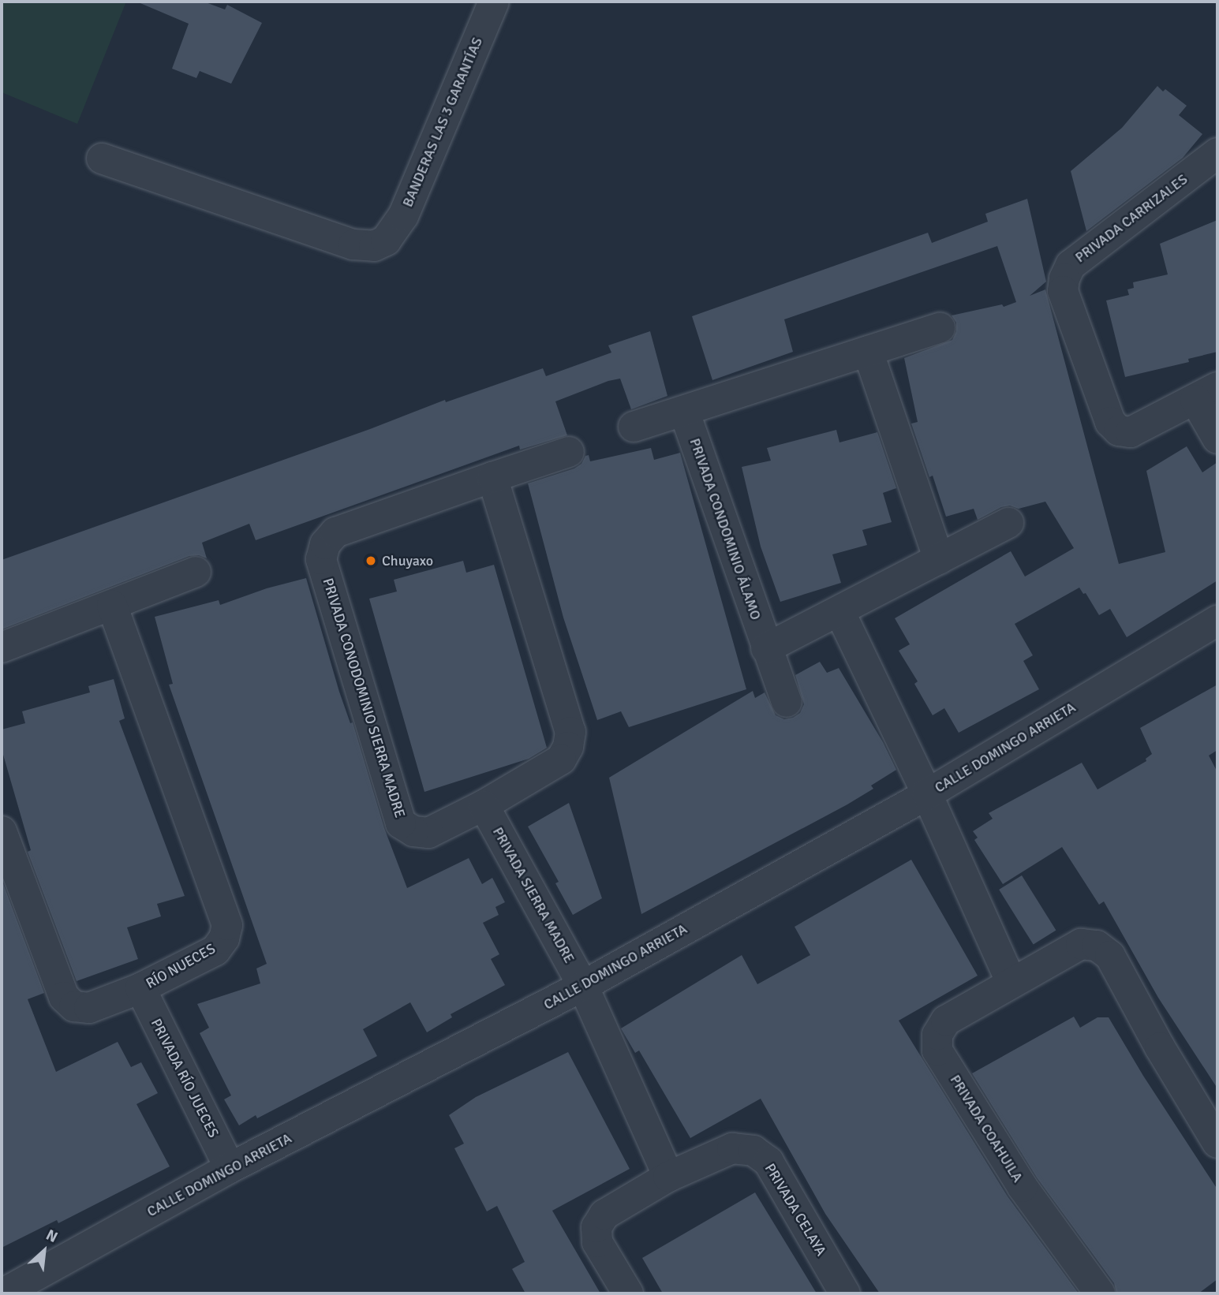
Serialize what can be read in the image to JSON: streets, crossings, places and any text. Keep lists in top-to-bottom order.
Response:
{
  "streets": {
    "street": [
      "BANDERAS LAS 3 GARANTÍAS",
      "PRIVADA CARRIZALES",
      "PRIVADA CONDOMINIO ÁLAMO",
      "PRIVADA CONODOMINIO SIERRA MADRE",
      "CALLE DOMINGO ARRIETA",
      "PRIVADA SIERRA MADRE",
      "RÍO NUECES",
      "PRIVADA RÍO JUECES",
      "PRIVADA COAHUILA",
      "PRIVADA CELAYA"
    ]
  },
  "crossings": [
    ["PRIVADA CONODOMINIO SIERRA MADRE", "PRIVADA SIERRA MADRE"],
    ["CALLE DOMINGO ARRIETA", "PRIVADA SIERRA MADRE"],
    ["CALLE DOMINGO ARRIETA", "PRIVADA RÍO JUECES"],
    ["RÍO NUECES", "PRIVADA RÍO JUECES"]
  ],
  "places": ["Chuyaxo"],
  "north": "top right"
}
